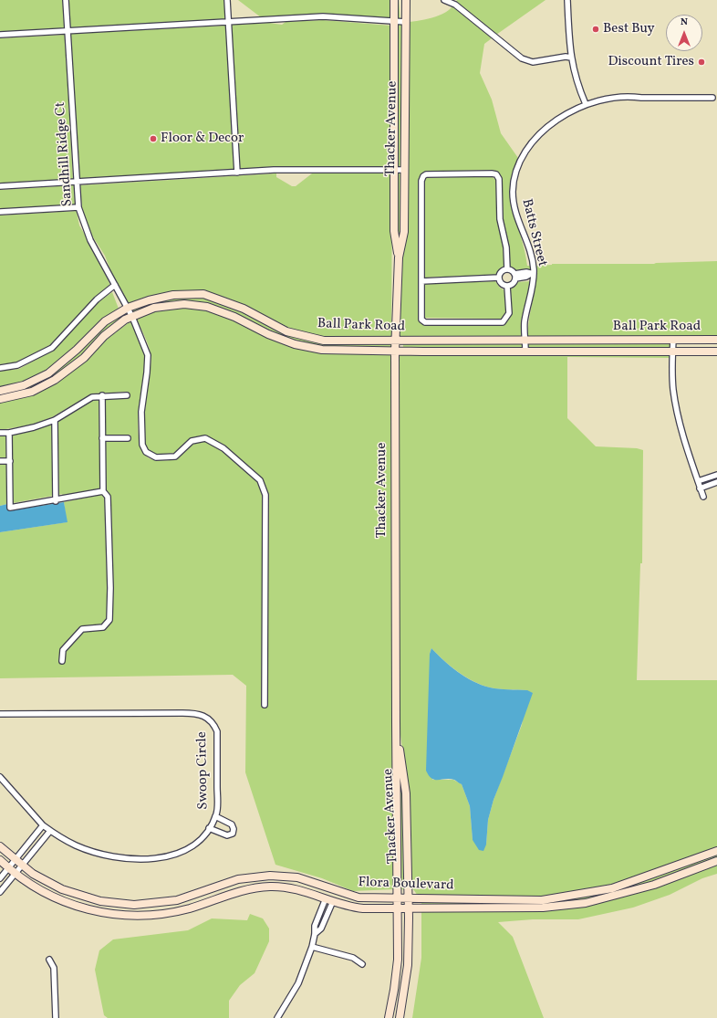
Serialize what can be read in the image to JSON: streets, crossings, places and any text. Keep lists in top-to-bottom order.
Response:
{
  "streets": {
    "street": [
      "Thacker Avenue",
      "Sandhill Ridge Ct",
      "Batts Street",
      "Ball Park Road",
      "Swoop Circle",
      "Flora Boulevard"
    ]
  },
  "crossings": [
    ["Thacker Avenue", "Ball Park Road"],
    ["Thacker Avenue", "Flora Boulevard"],
    ["Sandhill Ridge Ct", "Ball Park Road"],
    ["Batts Street", "Ball Park Road"]
  ],
  "places": ["Best Buy", "Discount Tires", "Floor & Decor"],
  "north": "top"
}
